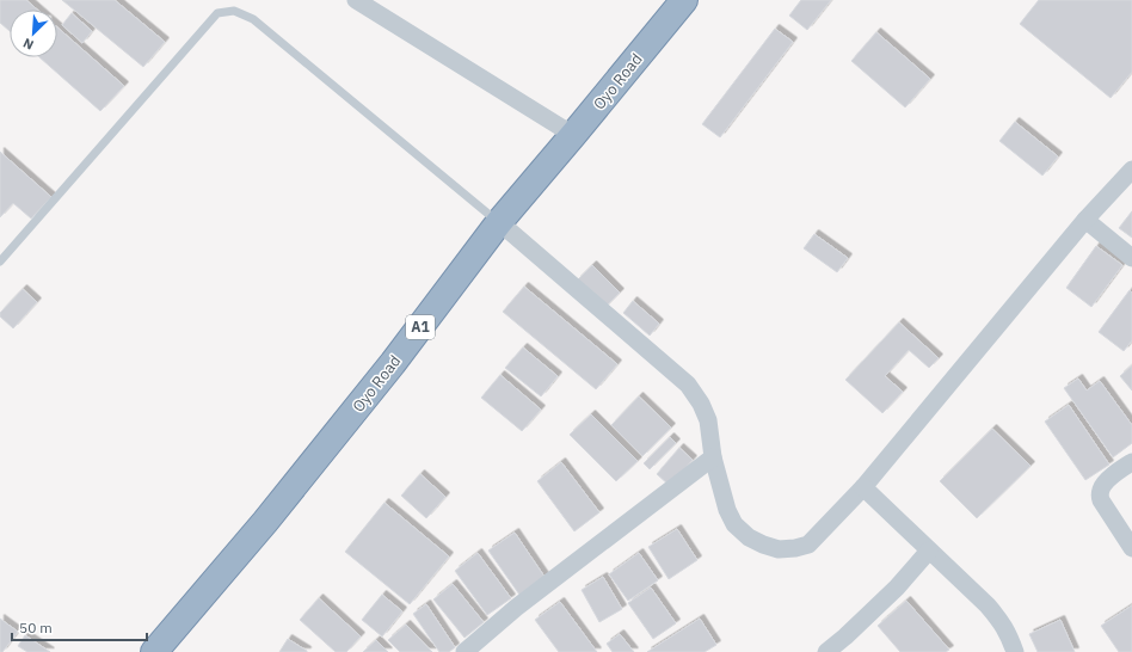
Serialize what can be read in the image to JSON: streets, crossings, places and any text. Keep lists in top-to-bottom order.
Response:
{
  "streets": {
    "highway": ["Oyo Road", "A1"]
  },
  "scale_bar": "50 m",
  "north": "bottom left"
}
